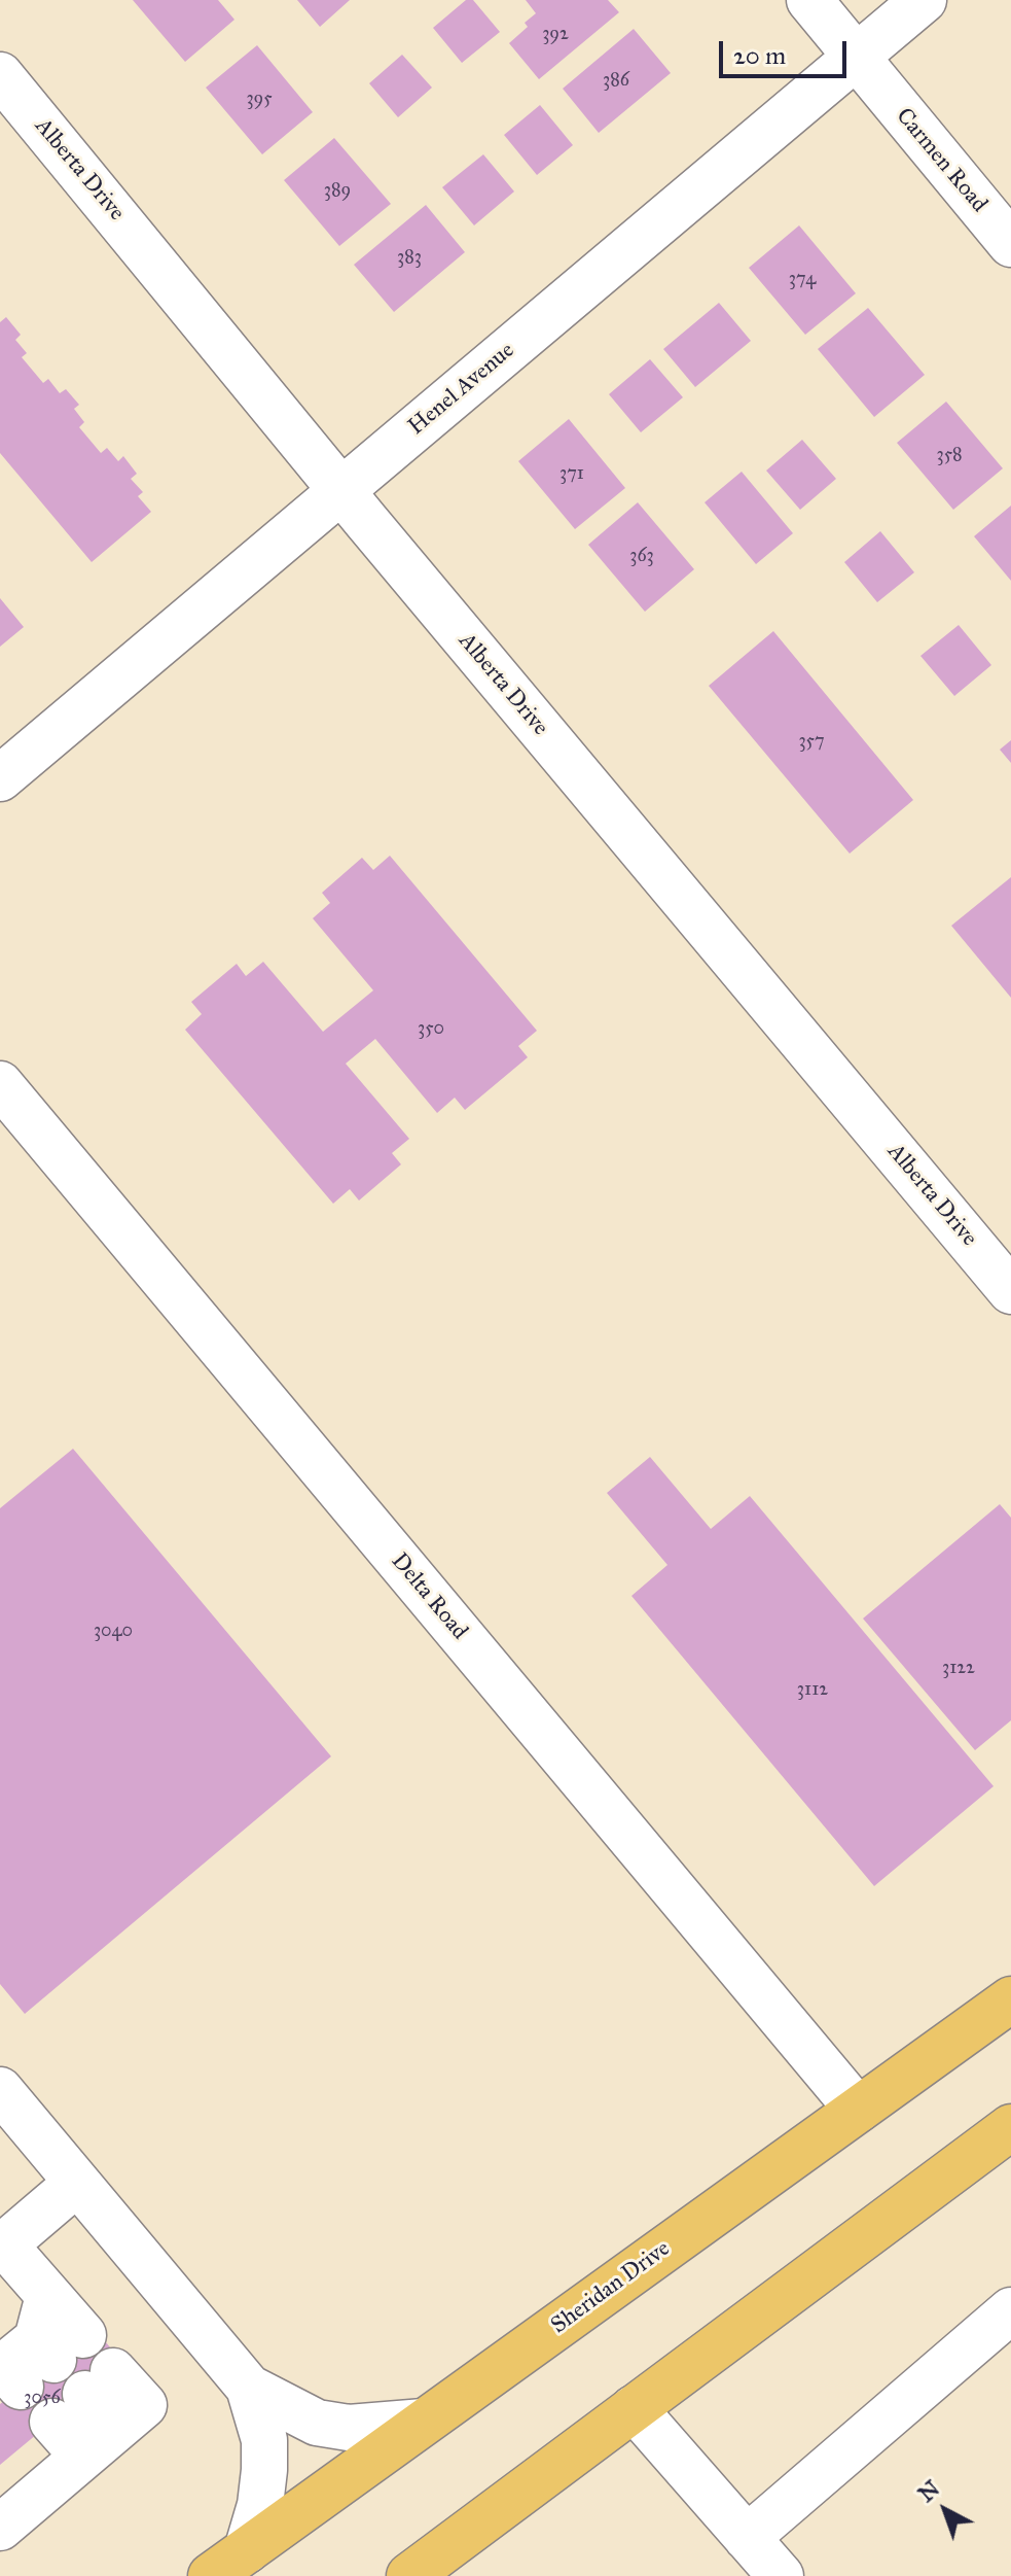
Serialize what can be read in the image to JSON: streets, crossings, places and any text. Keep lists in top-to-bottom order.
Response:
{
  "streets": {
    "main road": ["Sheridan Drive"],
    "street": [
      "Carmen Road",
      "Alberta Drive",
      "Henel Avenue",
      "Delta Road"
    ]
  },
  "crossings": [
    ["Carmen Road", "Henel Avenue"],
    ["Alberta Drive", "Henel Avenue"],
    ["Delta Road", "Sheridan Drive"]
  ],
  "house_numbers": [
    "392",
    "386",
    "395",
    "389",
    "383",
    "374",
    "358",
    "371",
    "363",
    "357",
    "350",
    "3040",
    "3122",
    "3112",
    "3056"
  ],
  "scale_bar": "20 m",
  "north": "top left"
}
